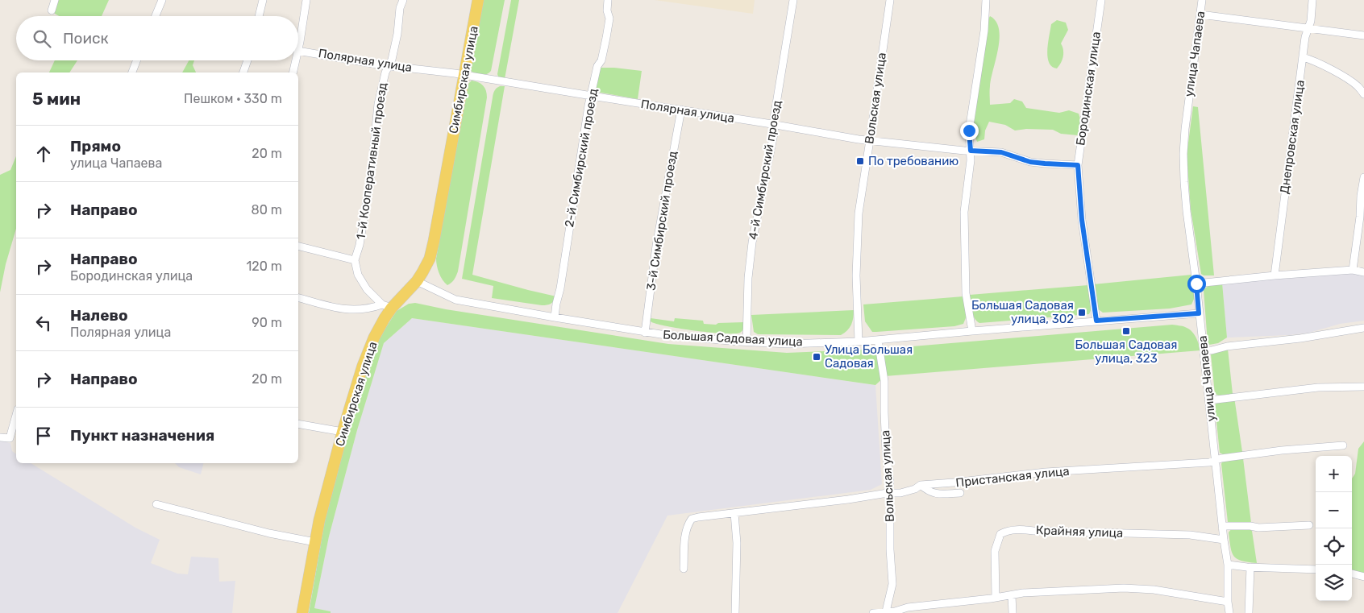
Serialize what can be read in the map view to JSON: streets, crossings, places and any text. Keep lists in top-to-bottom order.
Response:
{
  "streets": {
    "main road": ["Симбирская улица"],
    "street": [
      "улица Чапаева",
      "Полярная улица",
      "Бородинская улица",
      "Вольская улица",
      "Днепровская улица",
      "2-й Симбирский проезд",
      "1-й Кооперативный проезд",
      "4-й Симбирский проезд",
      "3-й Симбирский проезд",
      "Большая Садовая улица",
      "Пристанская улица",
      "Крайняя улица"
    ]
  },
  "crossings": [
    ["улица Чапаева", "Большая Садовая улица"],
    ["улица Чапаева", "Пристанская улица"],
    ["улица Чапаева", "Крайняя улица"],
    ["Полярная улица", "Симбирская улица"],
    ["Полярная улица", "Бородинская улица"],
    ["Полярная улица", "Вольская улица"],
    ["Полярная улица", "2-й Симбирский проезд"],
    ["Полярная улица", "1-й Кооперативный проезд"],
    ["Полярная улица", "4-й Симбирский проезд"],
    ["Полярная улица", "3-й Симбирский проезд"],
    ["Симбирская улица", "Большая Садовая улица"],
    ["Бородинская улица", "Большая Садовая улица"],
    ["Вольская улица", "Большая Садовая улица"],
    ["Вольская улица", "Пристанская улица"],
    ["2-й Симбирский проезд", "Большая Садовая улица"],
    ["4-й Симбирский проезд", "Большая Садовая улица"],
    ["3-й Симбирский проезд", "Большая Садовая улица"]
  ],
  "places": {
    "transit": [
      "По требованию",
      "Большая Садовая улица, 302",
      "Большая Садовая улица, 323",
      "Улица Большая Садовая"
    ]
  },
  "page": {
    "search": "Поиск",
    "heading": ["5 мин", "Пешком · 330 m"],
    "list": [
      ["Прямо", "улица Чапаева", "20 m"],
      ["Направо", "80 m"],
      ["Направо", "Бородинская улица", "120 m"],
      ["Налево", "Полярная улица", "90 m"],
      ["Направо", "20 m"],
      "Пункт назначения"
    ],
    "map_buttons": ["+", "−"]
  }
}
